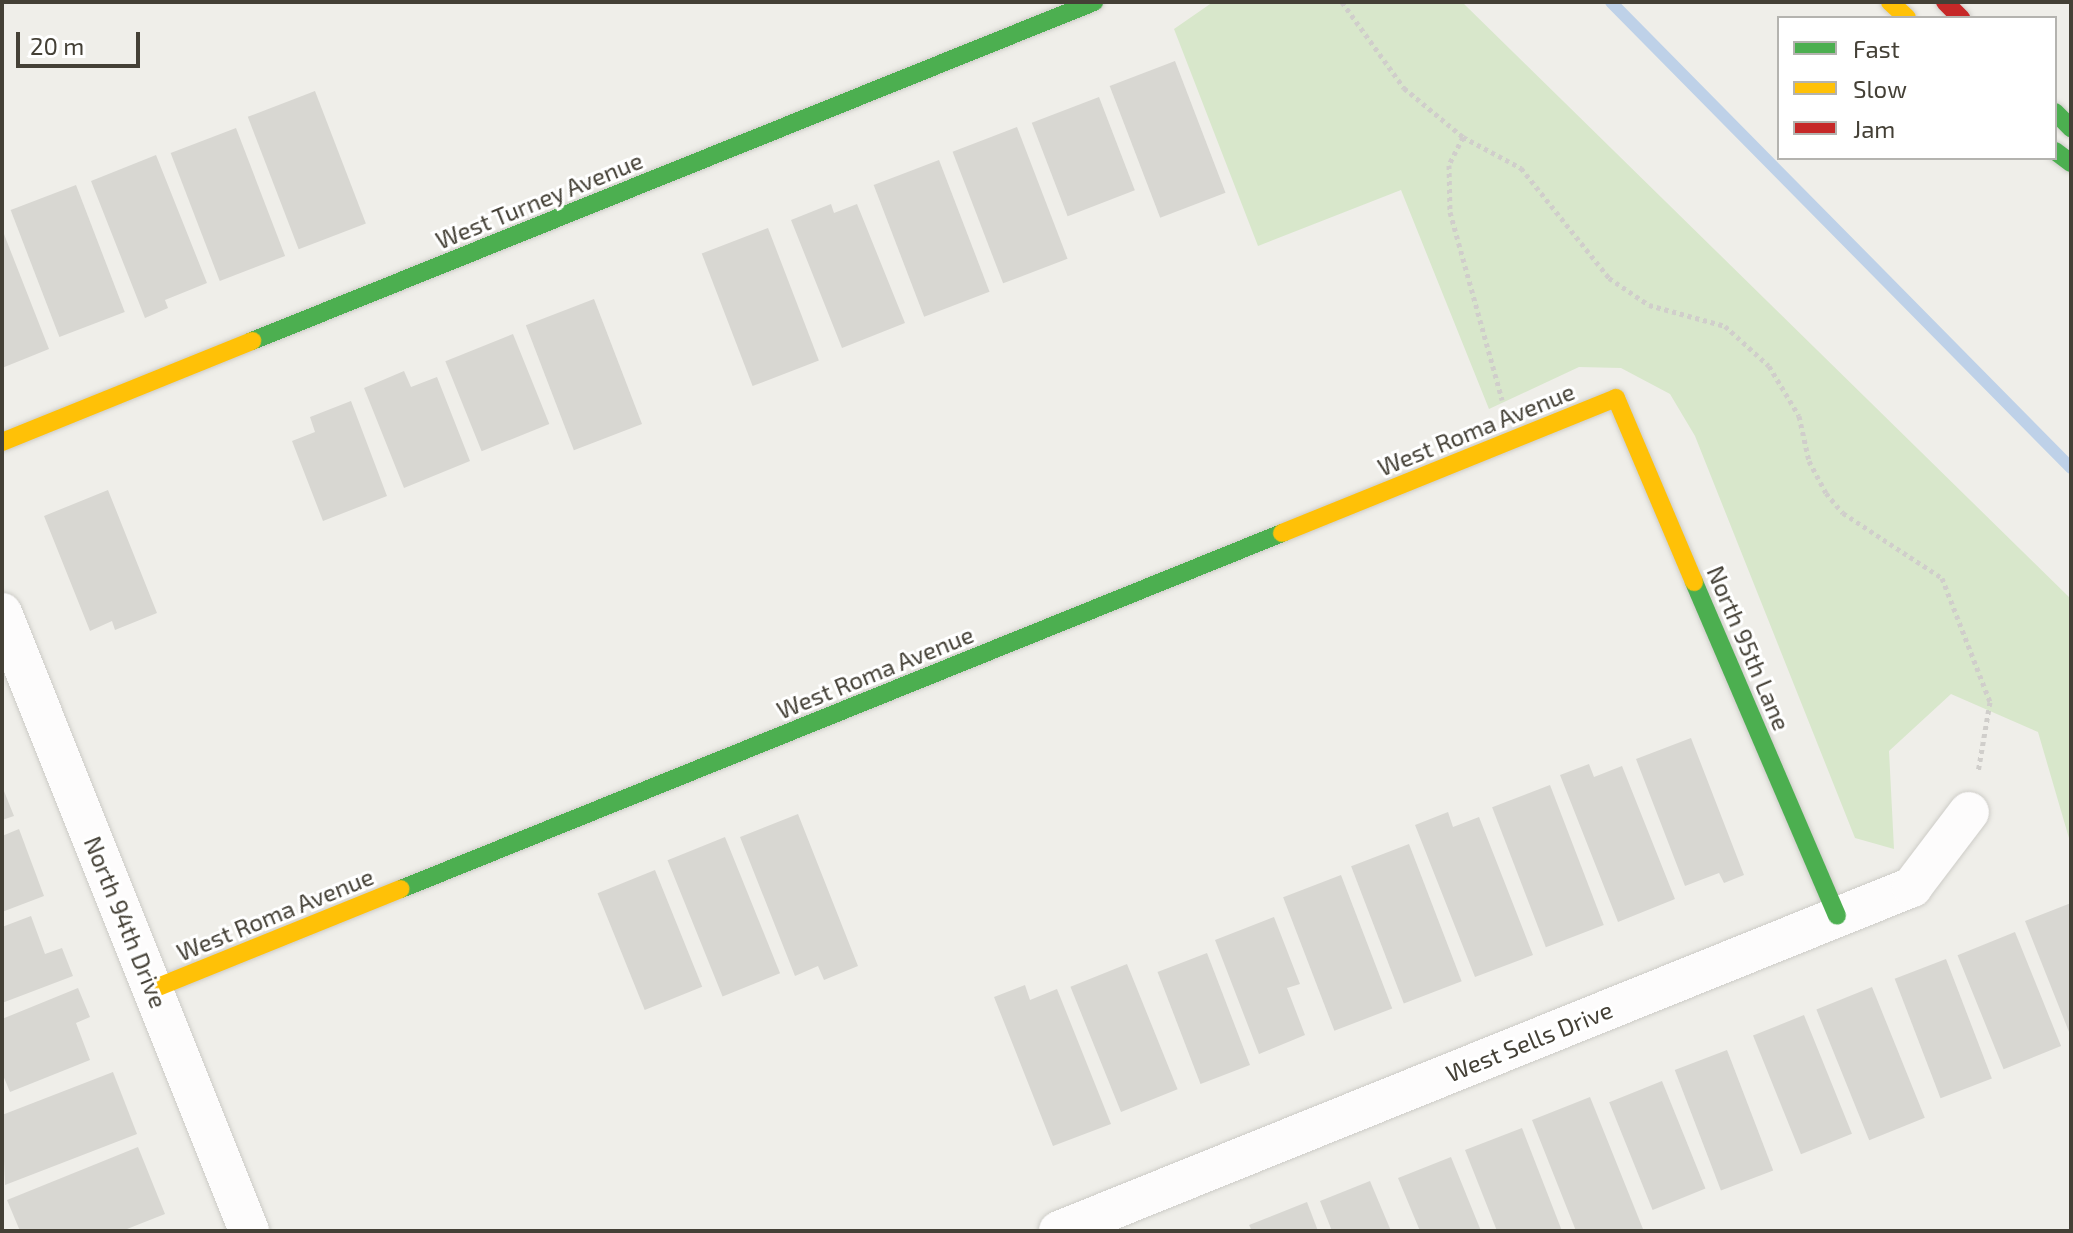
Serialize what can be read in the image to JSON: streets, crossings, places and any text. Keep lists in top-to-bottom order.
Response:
{
  "streets": {
    "main road": ["West Turney Avenue", "West Roma Avenue", "North 95th Lane"],
    "street": ["North 94th Drive", "West Sells Drive"]
  },
  "crossings": [
    ["West Roma Avenue", "North 95th Lane"],
    ["West Roma Avenue", "North 94th Drive"],
    ["North 95th Lane", "West Sells Drive"]
  ],
  "legend": ["Fast", "Slow", "Jam"],
  "scale_bar": "20 m"
}
